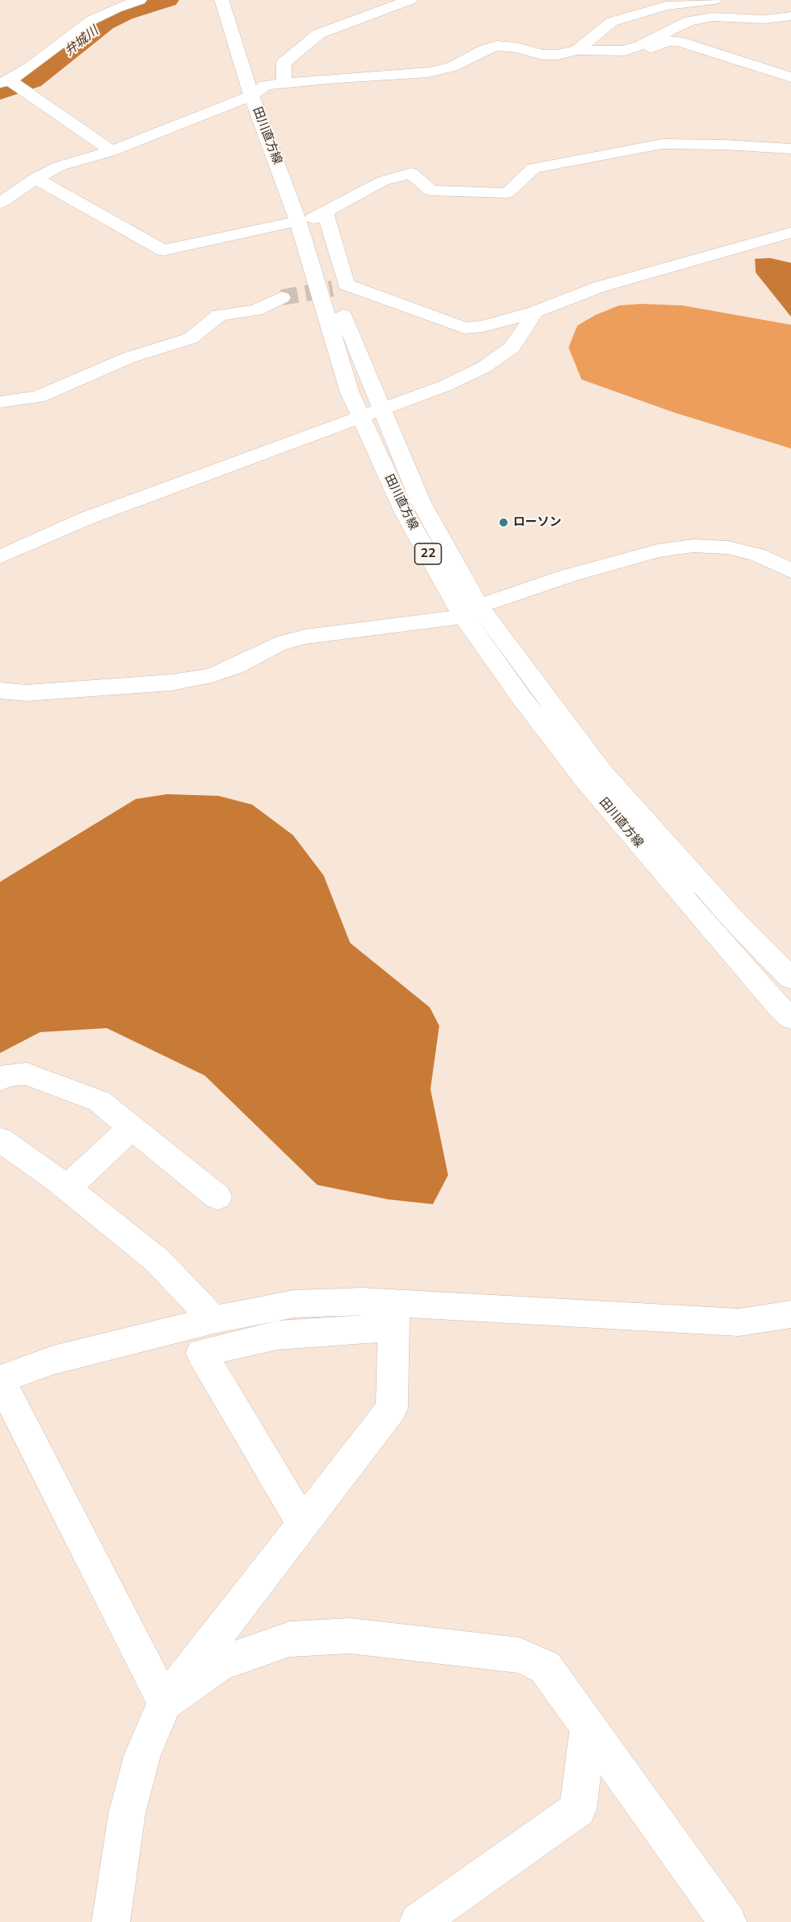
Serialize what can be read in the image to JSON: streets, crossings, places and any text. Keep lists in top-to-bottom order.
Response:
{
  "streets": {
    "street": ["田川直方線", "22"]
  },
  "water": ["弁城川"],
  "places": ["ローソン"]
}
